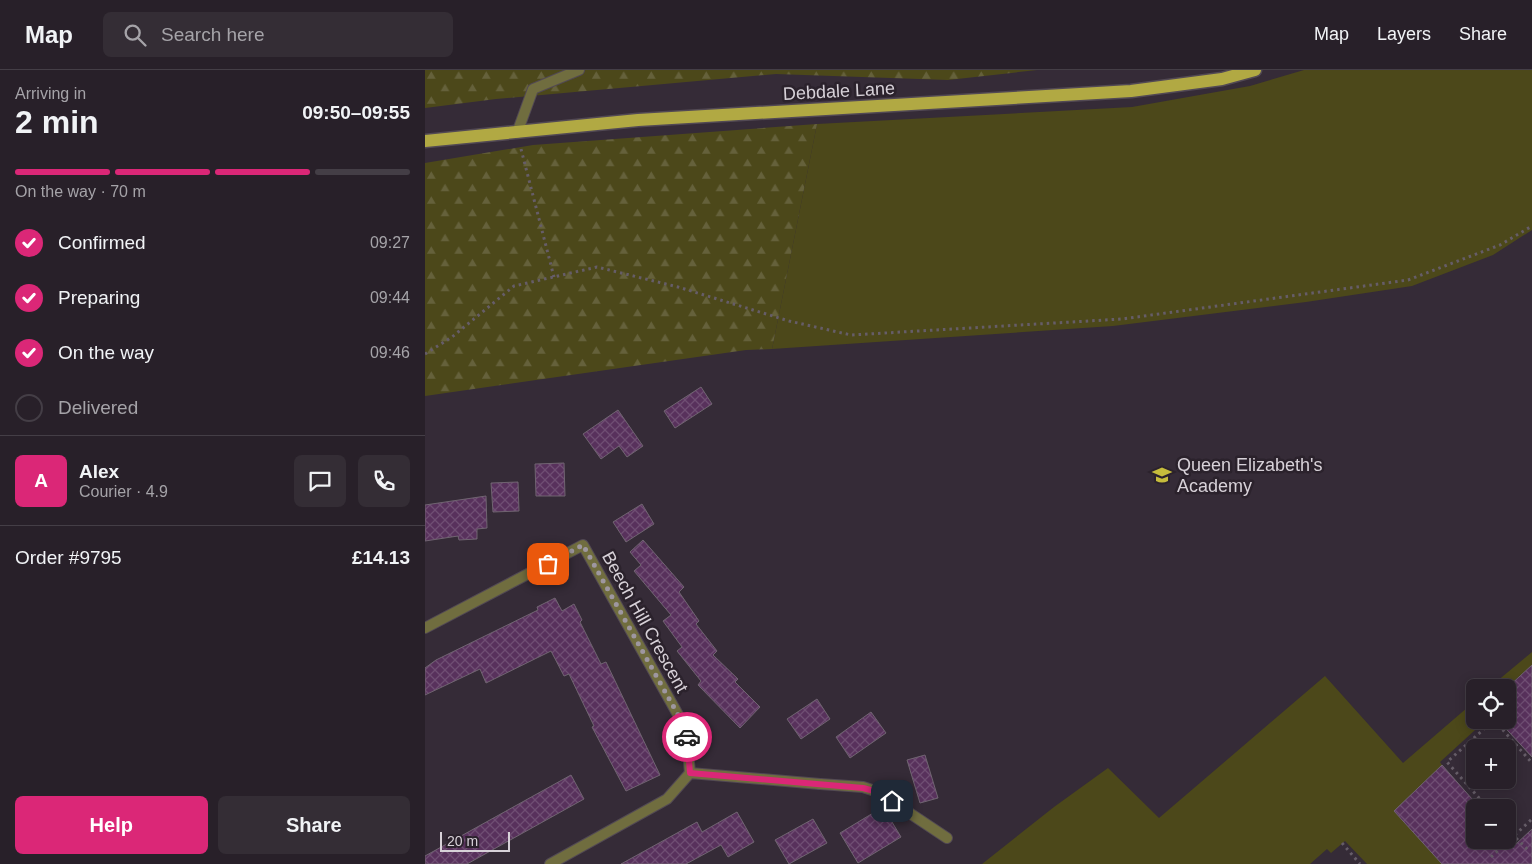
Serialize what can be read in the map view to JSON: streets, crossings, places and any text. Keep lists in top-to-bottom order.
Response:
{
  "streets": {
    "main road": ["Debdale Lane"],
    "street": ["Beech Hill Crescent"]
  },
  "places": {
    "school or university": ["Queen Elizabeth's Academy"]
  },
  "scale_bar": "20 m",
  "page": {
    "header": "Map",
    "search": "Search here",
    "nav": ["Map", "Layers", "Share"],
    "heading": ["2 min", "Arriving in", "09:50–09:55"],
    "panel": [
      "Alex",
      "Courier · 4.9",
      "Order #9795",
      "£14.13"
    ],
    "bar": "On the way · 70 m",
    "list": [
      ["Confirmed", "09:27"],
      ["Preparing", "09:44"],
      ["On the way", "09:46"],
      "Delivered"
    ],
    "round": "A",
    "map_buttons": ["+", "−"],
    "buttons": ["Help", "Share"],
    "scale": "20 m"
  }
}
